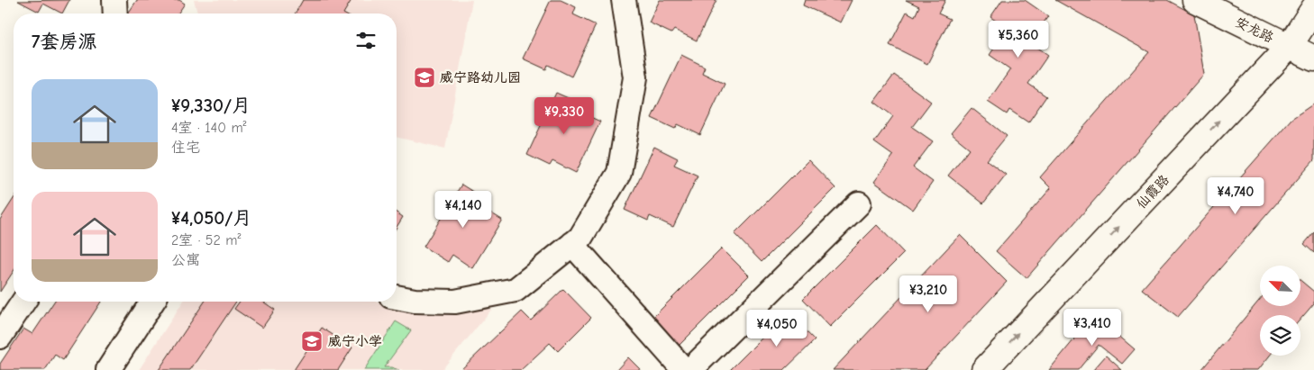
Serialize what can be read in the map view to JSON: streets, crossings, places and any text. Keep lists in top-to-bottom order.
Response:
{
  "streets": {
    "main road": ["安龙路", "仙霞路"]
  },
  "crossings": [
    ["安龙路", "仙霞路"]
  ],
  "one_way": ["仙霞路"],
  "places": {
    "school or university": ["威宁路幼儿园", "威宁小学"]
  },
  "north": "top left",
  "page": {
    "heading": "7套房源",
    "price": [
      "¥5,360",
      "¥9,330",
      "¥4,740",
      "¥4,140",
      "¥3,210",
      "¥3,410",
      "¥4,050"
    ],
    "list": [
      {
        "name": "¥9,330/月",
        "note": "4室 · 140 m² · 住宅"
      },
      {
        "name": "¥4,050/月",
        "note": "2室 · 52 m² · 公寓"
      }
    ]
  }
}
